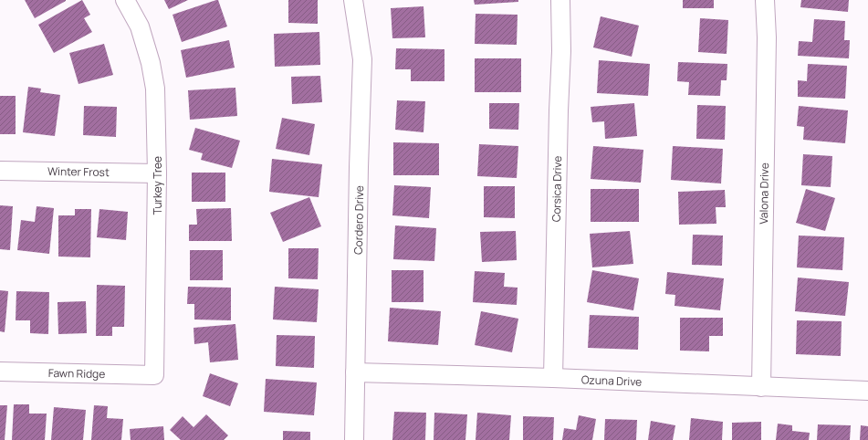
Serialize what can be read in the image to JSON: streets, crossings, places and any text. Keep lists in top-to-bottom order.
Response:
{
  "streets": {
    "street": [
      "Winter Frost",
      "Turkey Tree",
      "Corsica Drive",
      "Valona Drive",
      "Cordero Drive",
      "Fawn Ridge",
      "Ozuna Drive"
    ]
  },
  "crossings": [
    ["Winter Frost", "Turkey Tree"],
    ["Turkey Tree", "Fawn Ridge"],
    ["Corsica Drive", "Ozuna Drive"],
    ["Valona Drive", "Ozuna Drive"],
    ["Cordero Drive", "Ozuna Drive"]
  ]
}
